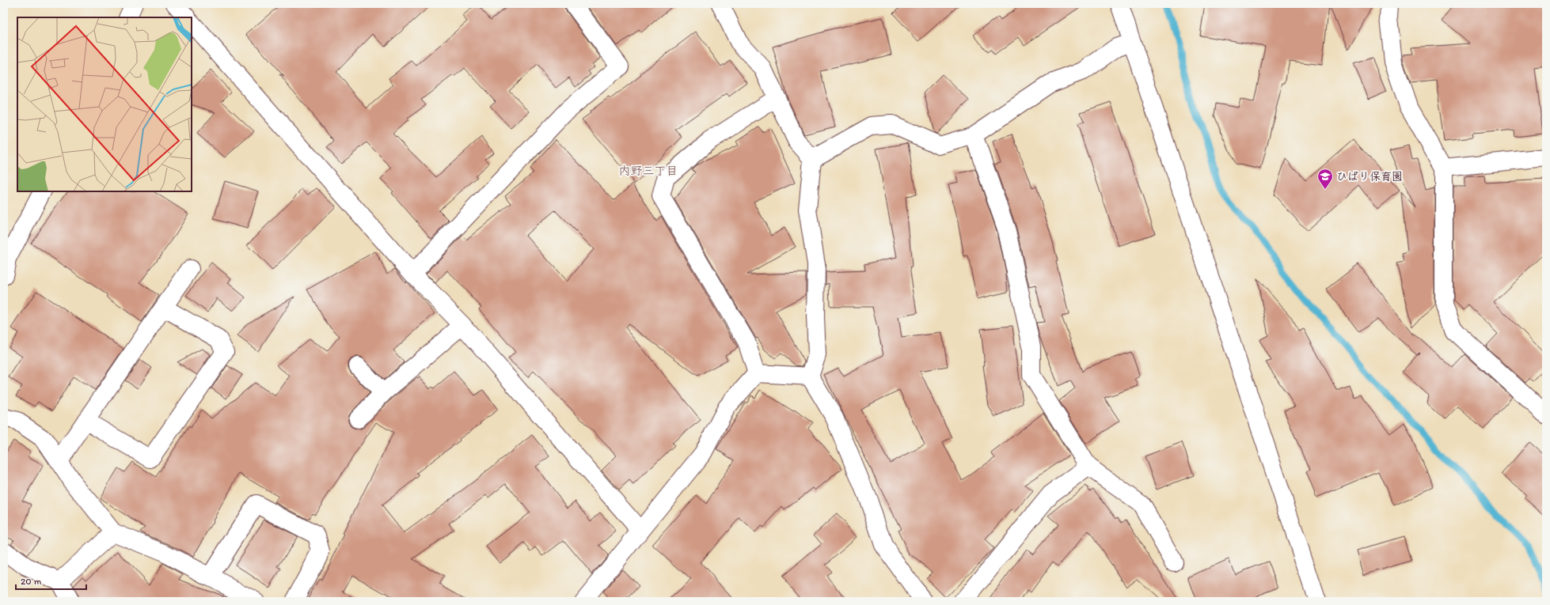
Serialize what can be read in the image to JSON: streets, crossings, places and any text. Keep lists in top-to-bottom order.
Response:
{
  "districts": ["内野三丁目"],
  "places": {
    "school or university": ["ひばり保育園"]
  },
  "scale_bar": "20 m"
}
